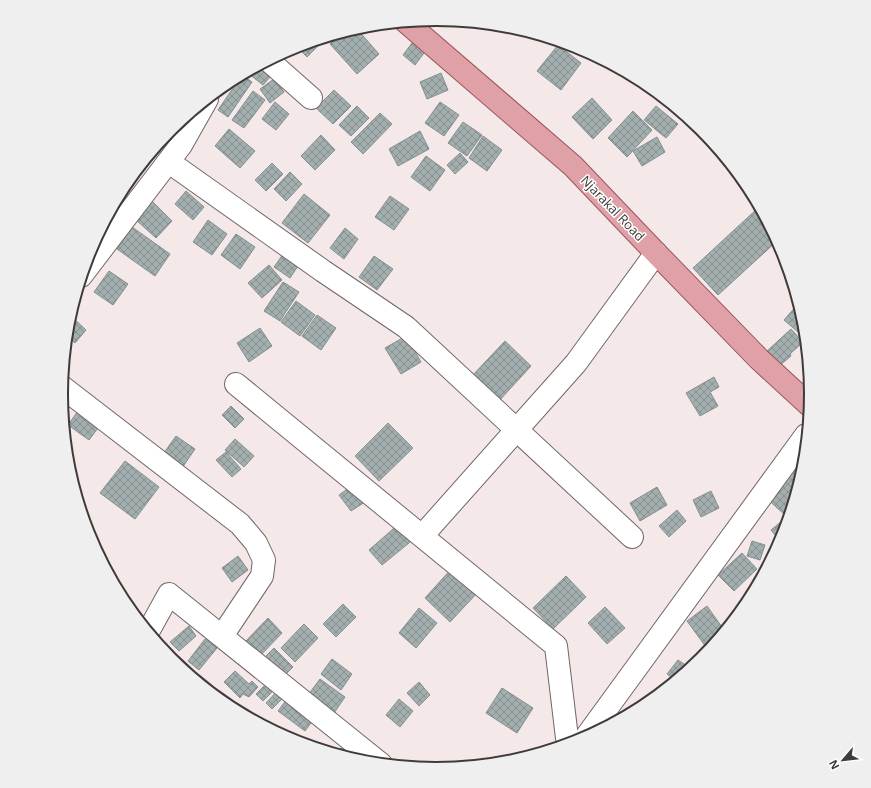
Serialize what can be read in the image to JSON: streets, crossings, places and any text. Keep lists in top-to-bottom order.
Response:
{
  "streets": {
    "main road": ["Njarakal Road"]
  },
  "north": "bottom left"
}
